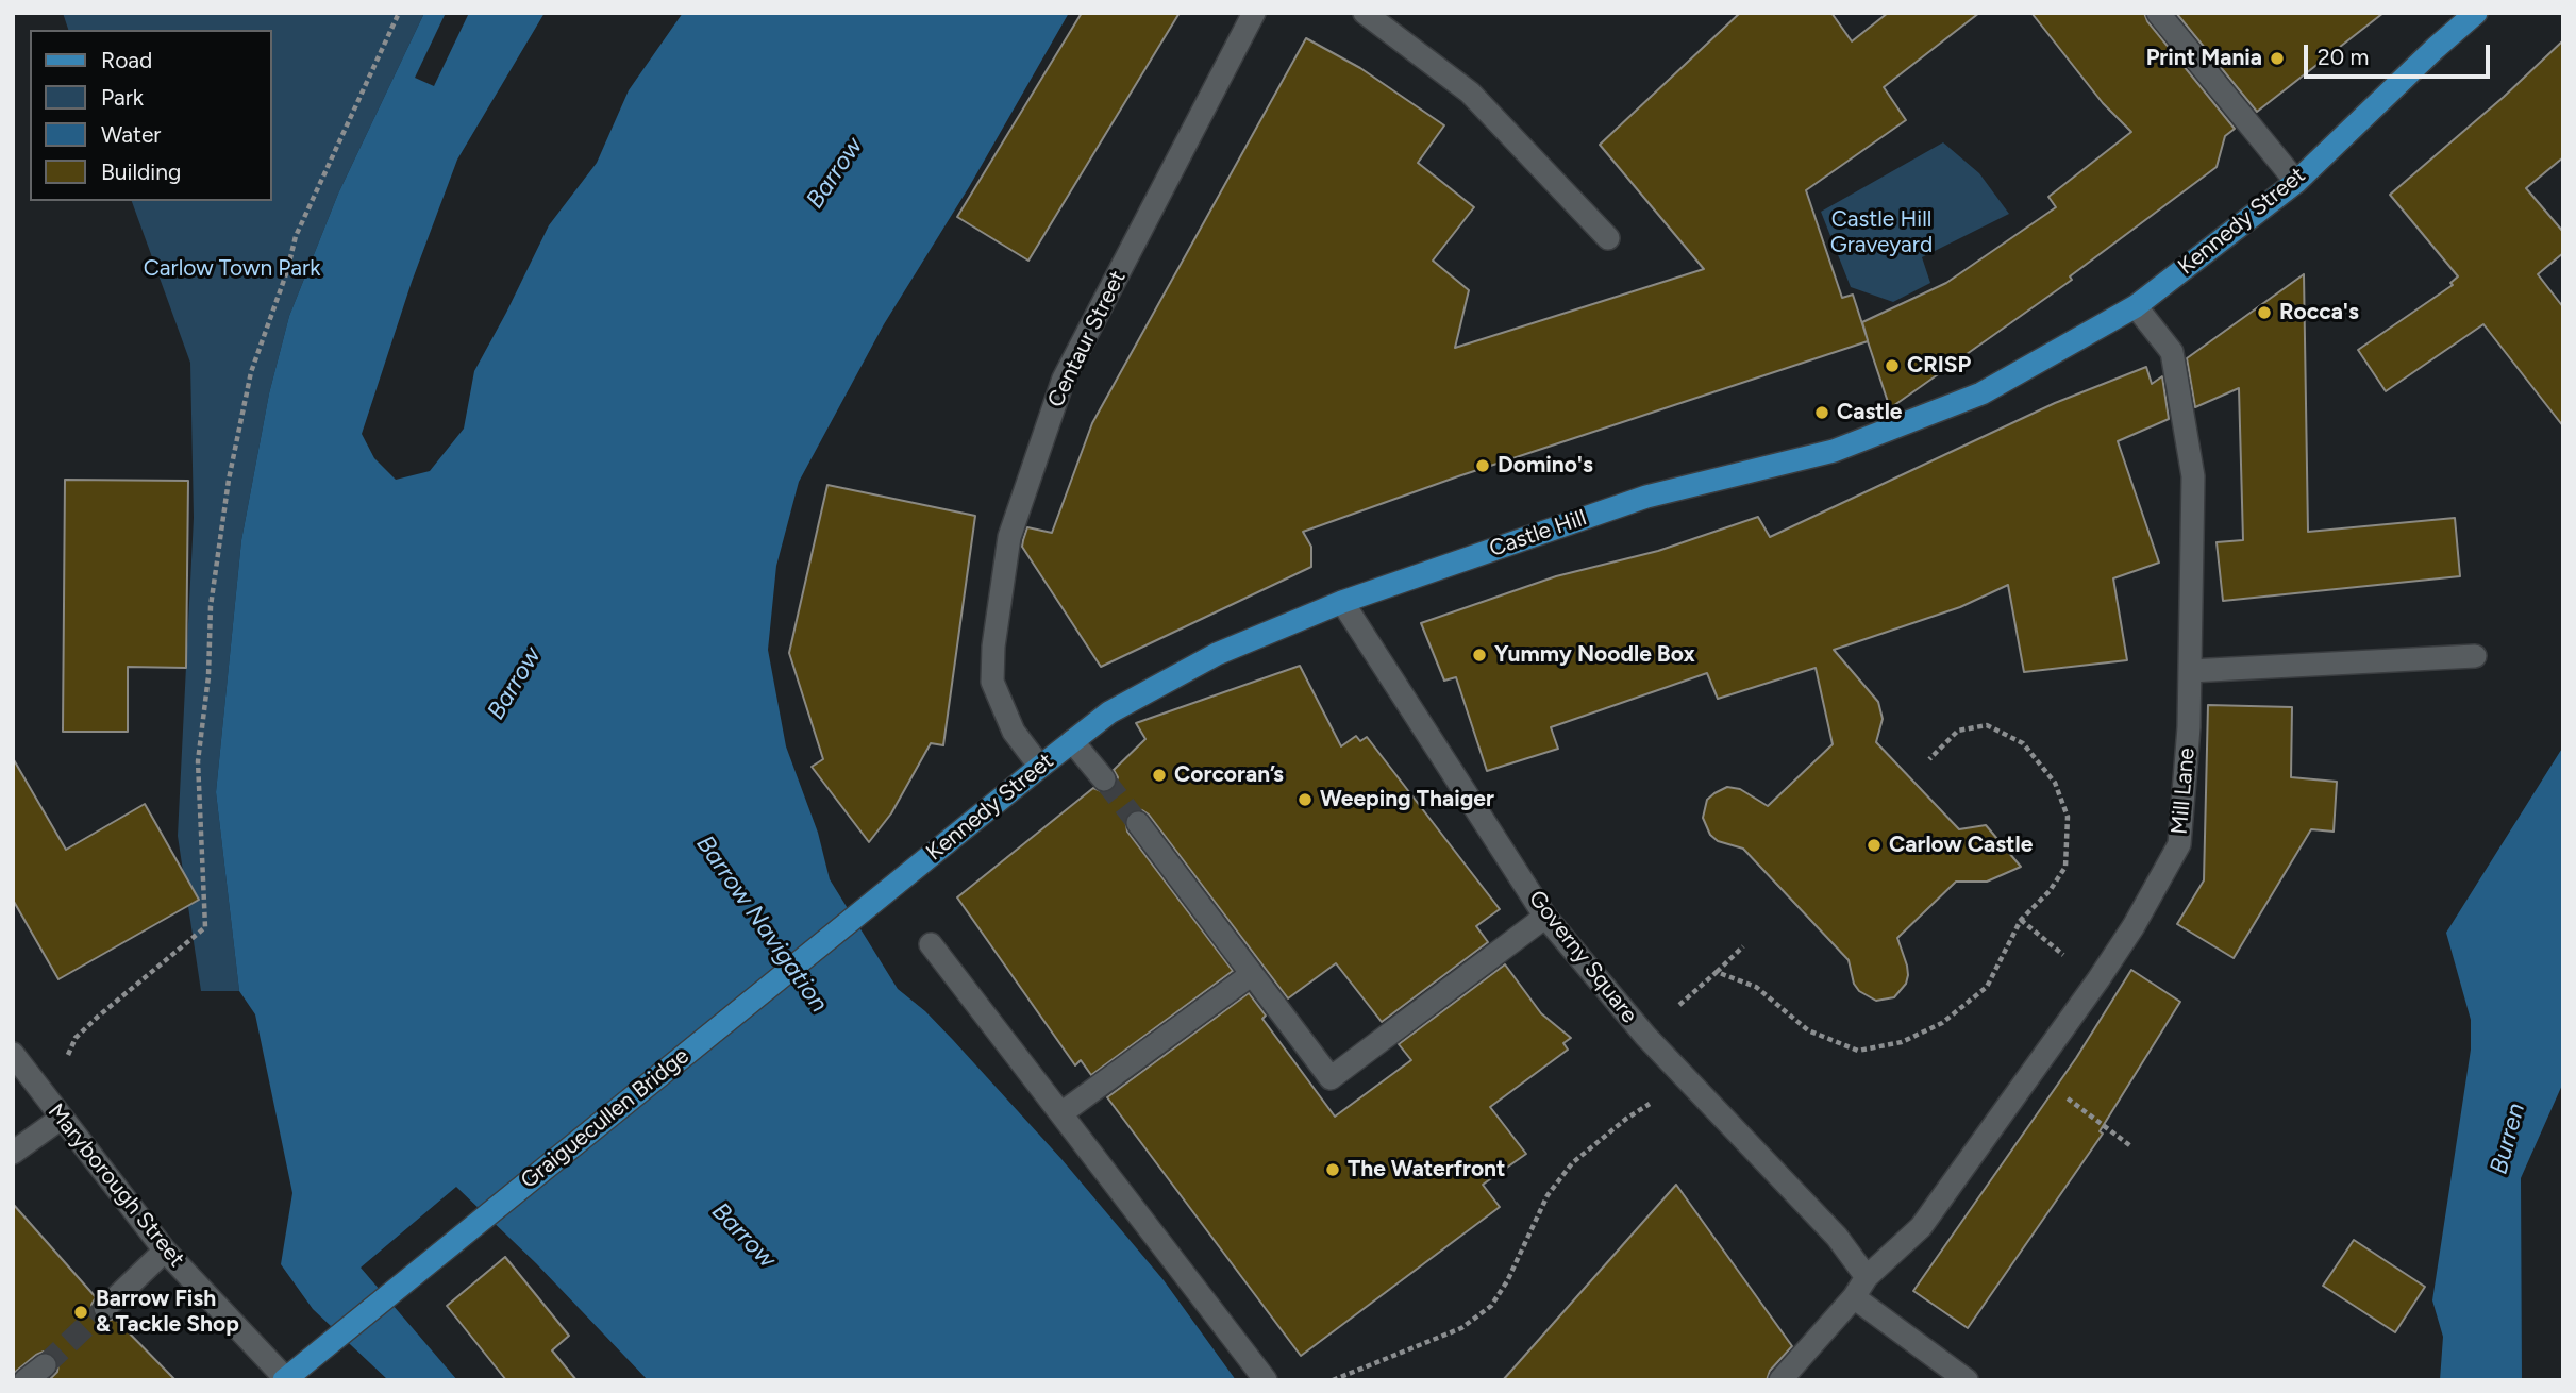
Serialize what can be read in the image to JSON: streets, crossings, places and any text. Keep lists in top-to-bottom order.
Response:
{
  "streets": {
    "main road": ["Kennedy Street", "Castle Hill", "Graiguecullen Bridge"],
    "street": [
      "Centaur Street",
      "Mill Lane",
      "Governy Square",
      "Maryborough Street"
    ]
  },
  "crossings": [
    ["Kennedy Street", "Centaur Street"],
    ["Kennedy Street", "Castle Hill"],
    ["Kennedy Street", "Mill Lane"],
    ["Kennedy Street", "Graiguecullen Bridge"],
    ["Castle Hill", "Governy Square"],
    ["Mill Lane", "Governy Square"],
    ["Graiguecullen Bridge", "Maryborough Street"]
  ],
  "water": ["Barrow", "Barrow Navigation", "Burren"],
  "parks": ["Castle Hill Graveyard", "Carlow Town Park"],
  "places": [
    "Print Mania",
    "Rocca's",
    "CRISP",
    "Castle",
    "Domino's",
    "Yummy Noodle Box",
    "Corcoran’s",
    "Weeping Thaiger",
    "Carlow Castle",
    "The Waterfront",
    "Barrow Fish & Tackle Shop"
  ],
  "legend": [
    "Road",
    "Park",
    "Water",
    "Building"
  ],
  "scale_bar": "20 m"
}
